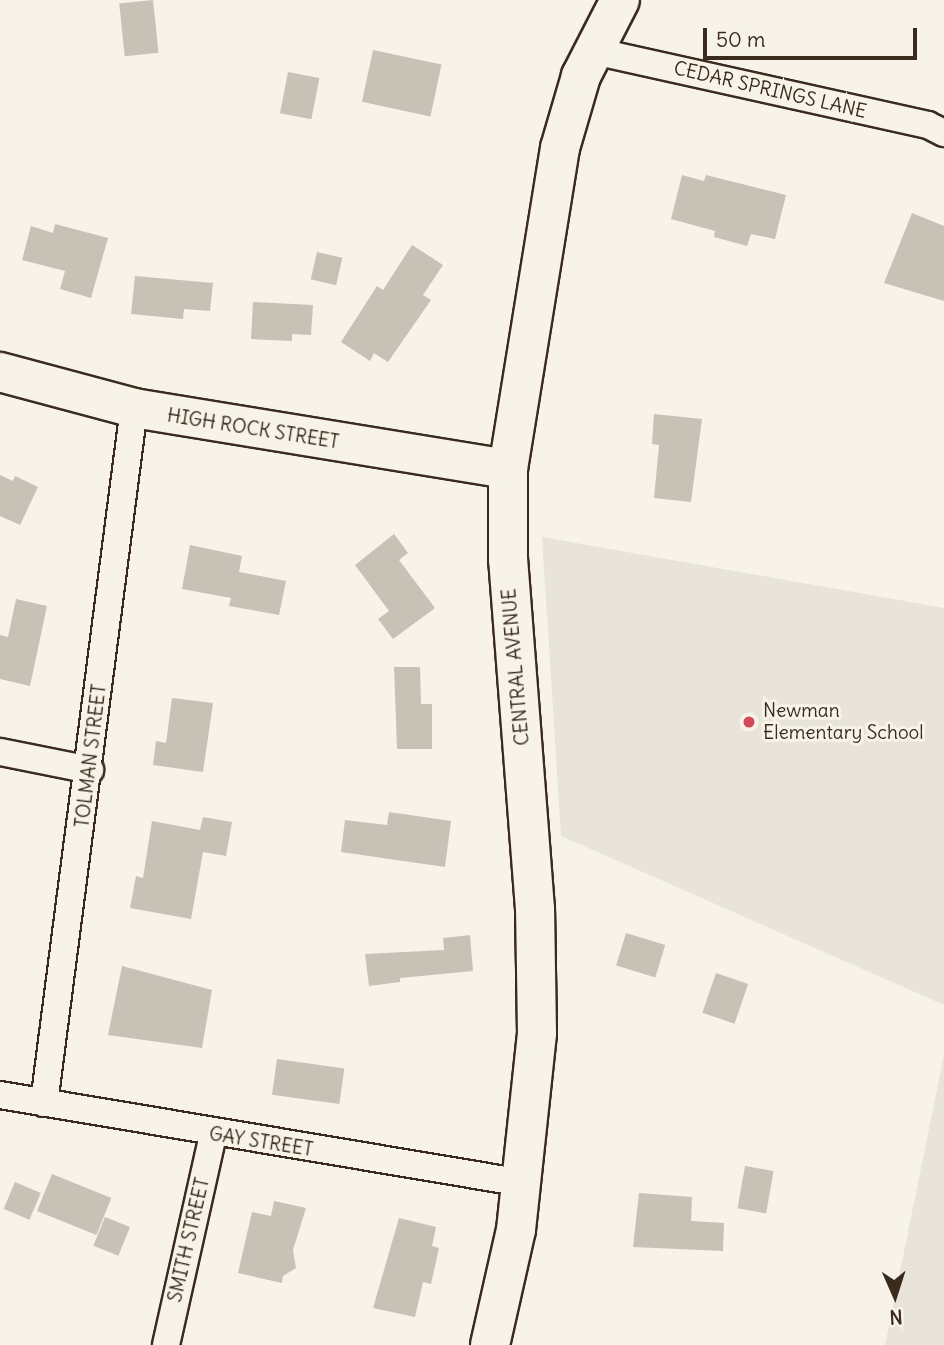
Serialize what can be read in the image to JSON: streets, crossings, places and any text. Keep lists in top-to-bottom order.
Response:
{
  "streets": {
    "main road": ["HIGH ROCK STREET", "CENTRAL AVENUE"],
    "street": [
      "CEDAR SPRINGS LANE",
      "TOLMAN STREET",
      "GAY STREET",
      "SMITH STREET"
    ]
  },
  "crossings": [
    ["CEDAR SPRINGS LANE", "CENTRAL AVENUE"],
    ["HIGH ROCK STREET", "CENTRAL AVENUE"],
    ["HIGH ROCK STREET", "TOLMAN STREET"],
    ["CENTRAL AVENUE", "GAY STREET"],
    ["TOLMAN STREET", "GAY STREET"],
    ["GAY STREET", "SMITH STREET"]
  ],
  "places": ["Newman Elementary School"],
  "scale_bar": "50 m",
  "north": "bottom"
}
